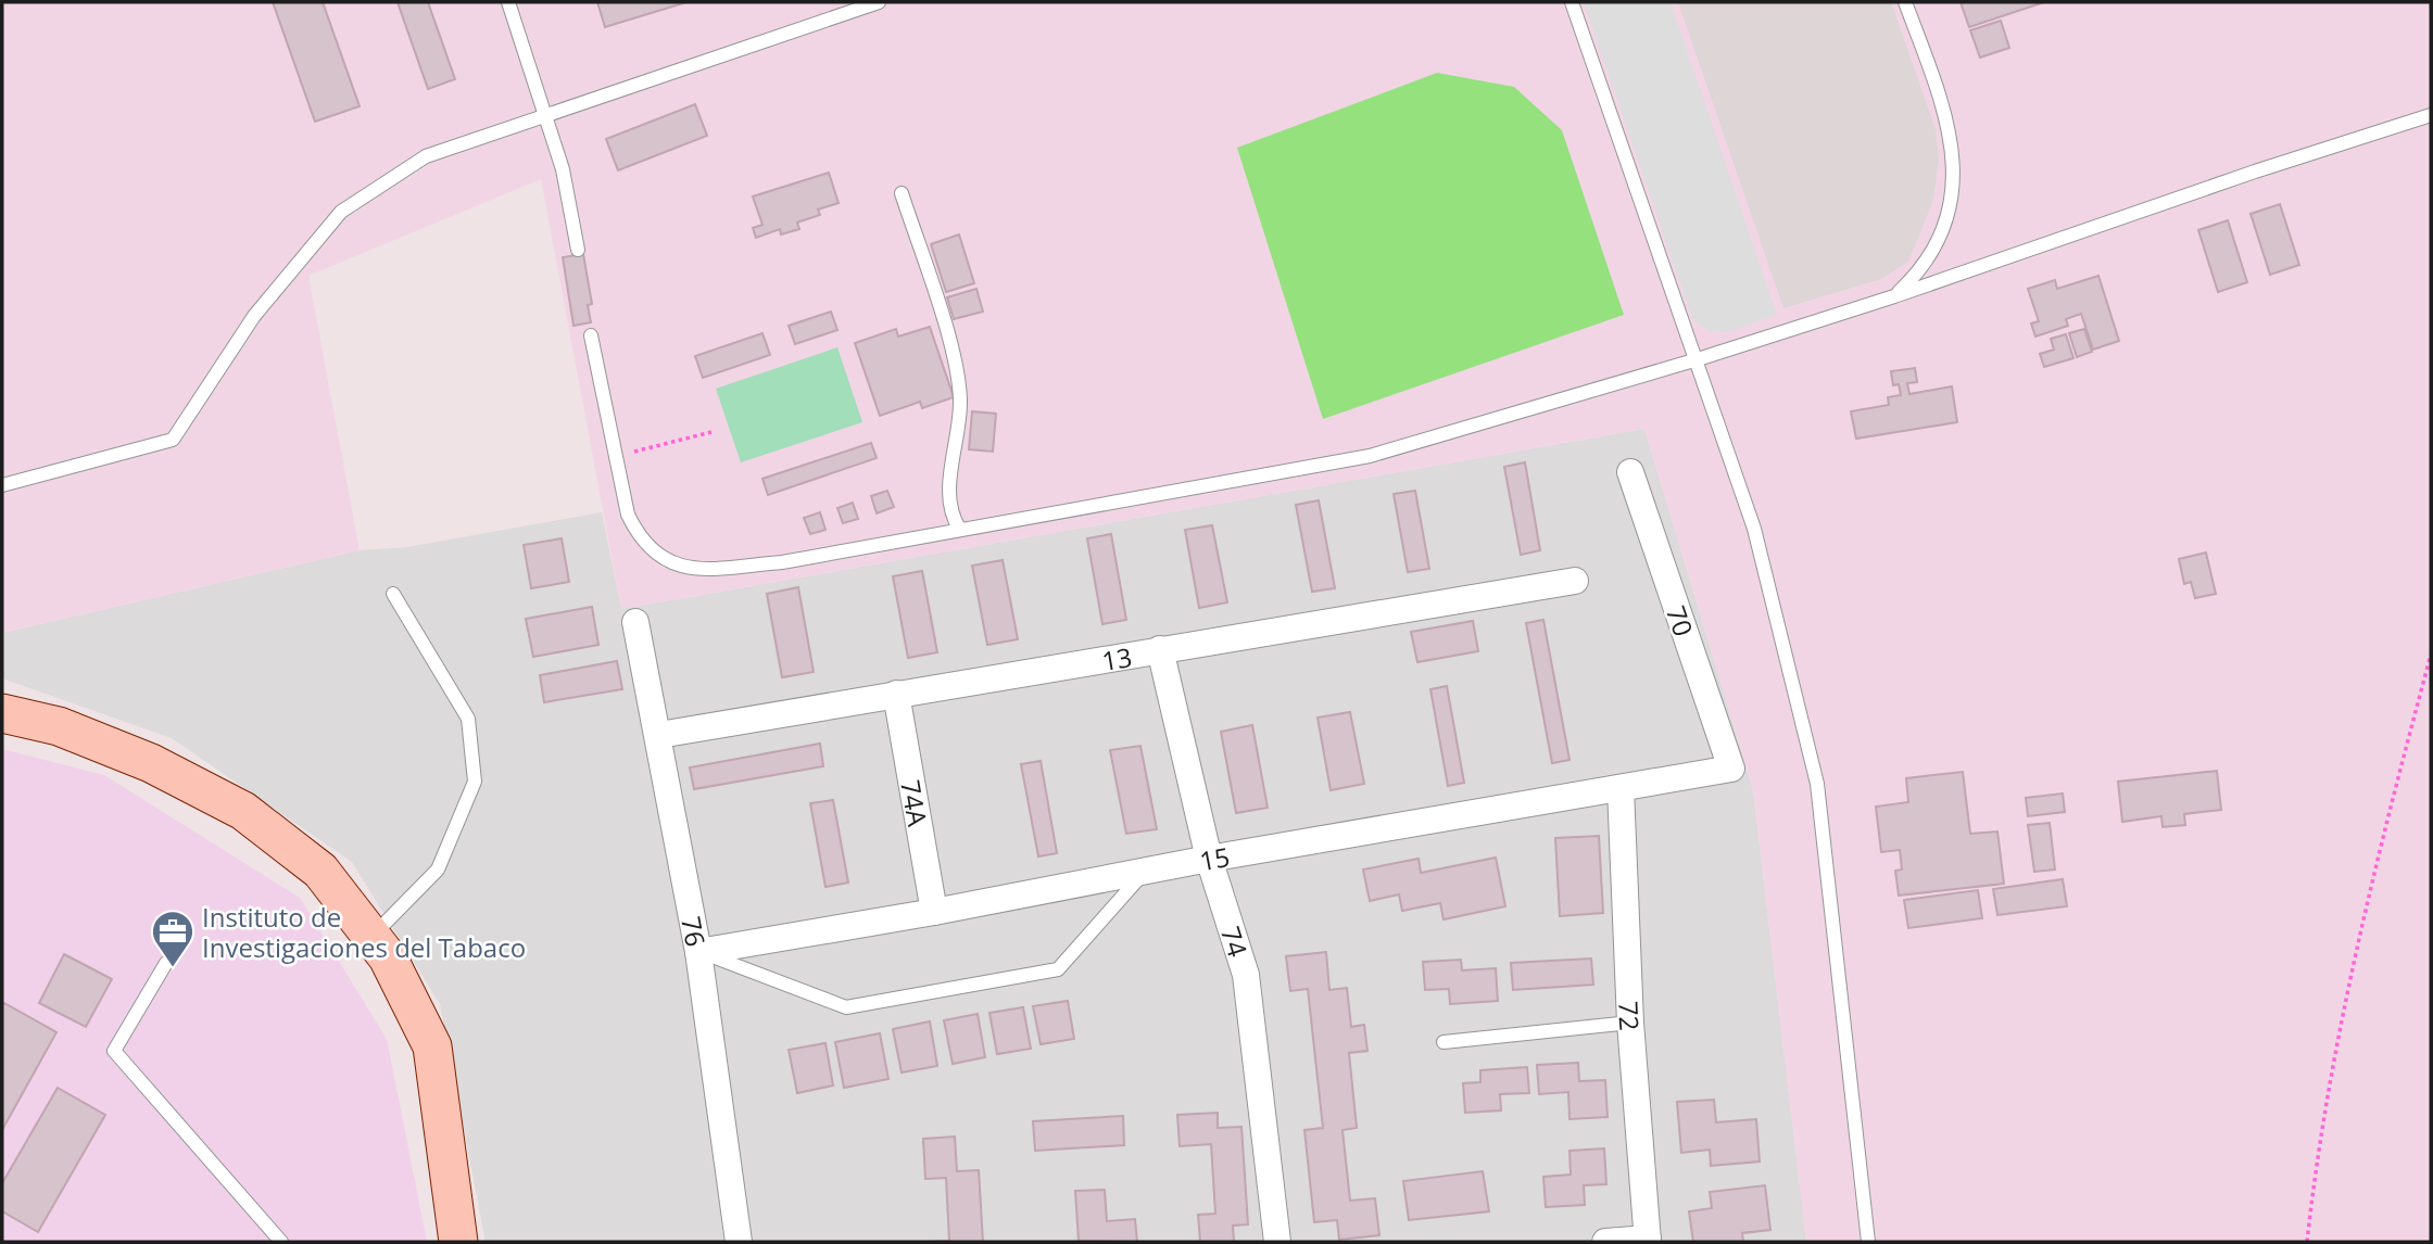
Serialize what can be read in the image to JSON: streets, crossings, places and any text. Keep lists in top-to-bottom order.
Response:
{
  "streets": {
    "street": [
      "70",
      "13",
      "74A",
      "15",
      "76",
      "74",
      "72"
    ]
  },
  "crossings": [
    ["70", "15"],
    ["13", "74A"],
    ["13", "76"],
    ["13", "74"],
    ["74A", "15"],
    ["15", "76"],
    ["15", "74"],
    ["15", "72"]
  ],
  "places": {
    "office": ["Instituto de Investigaciones del Tabaco"]
  }
}
